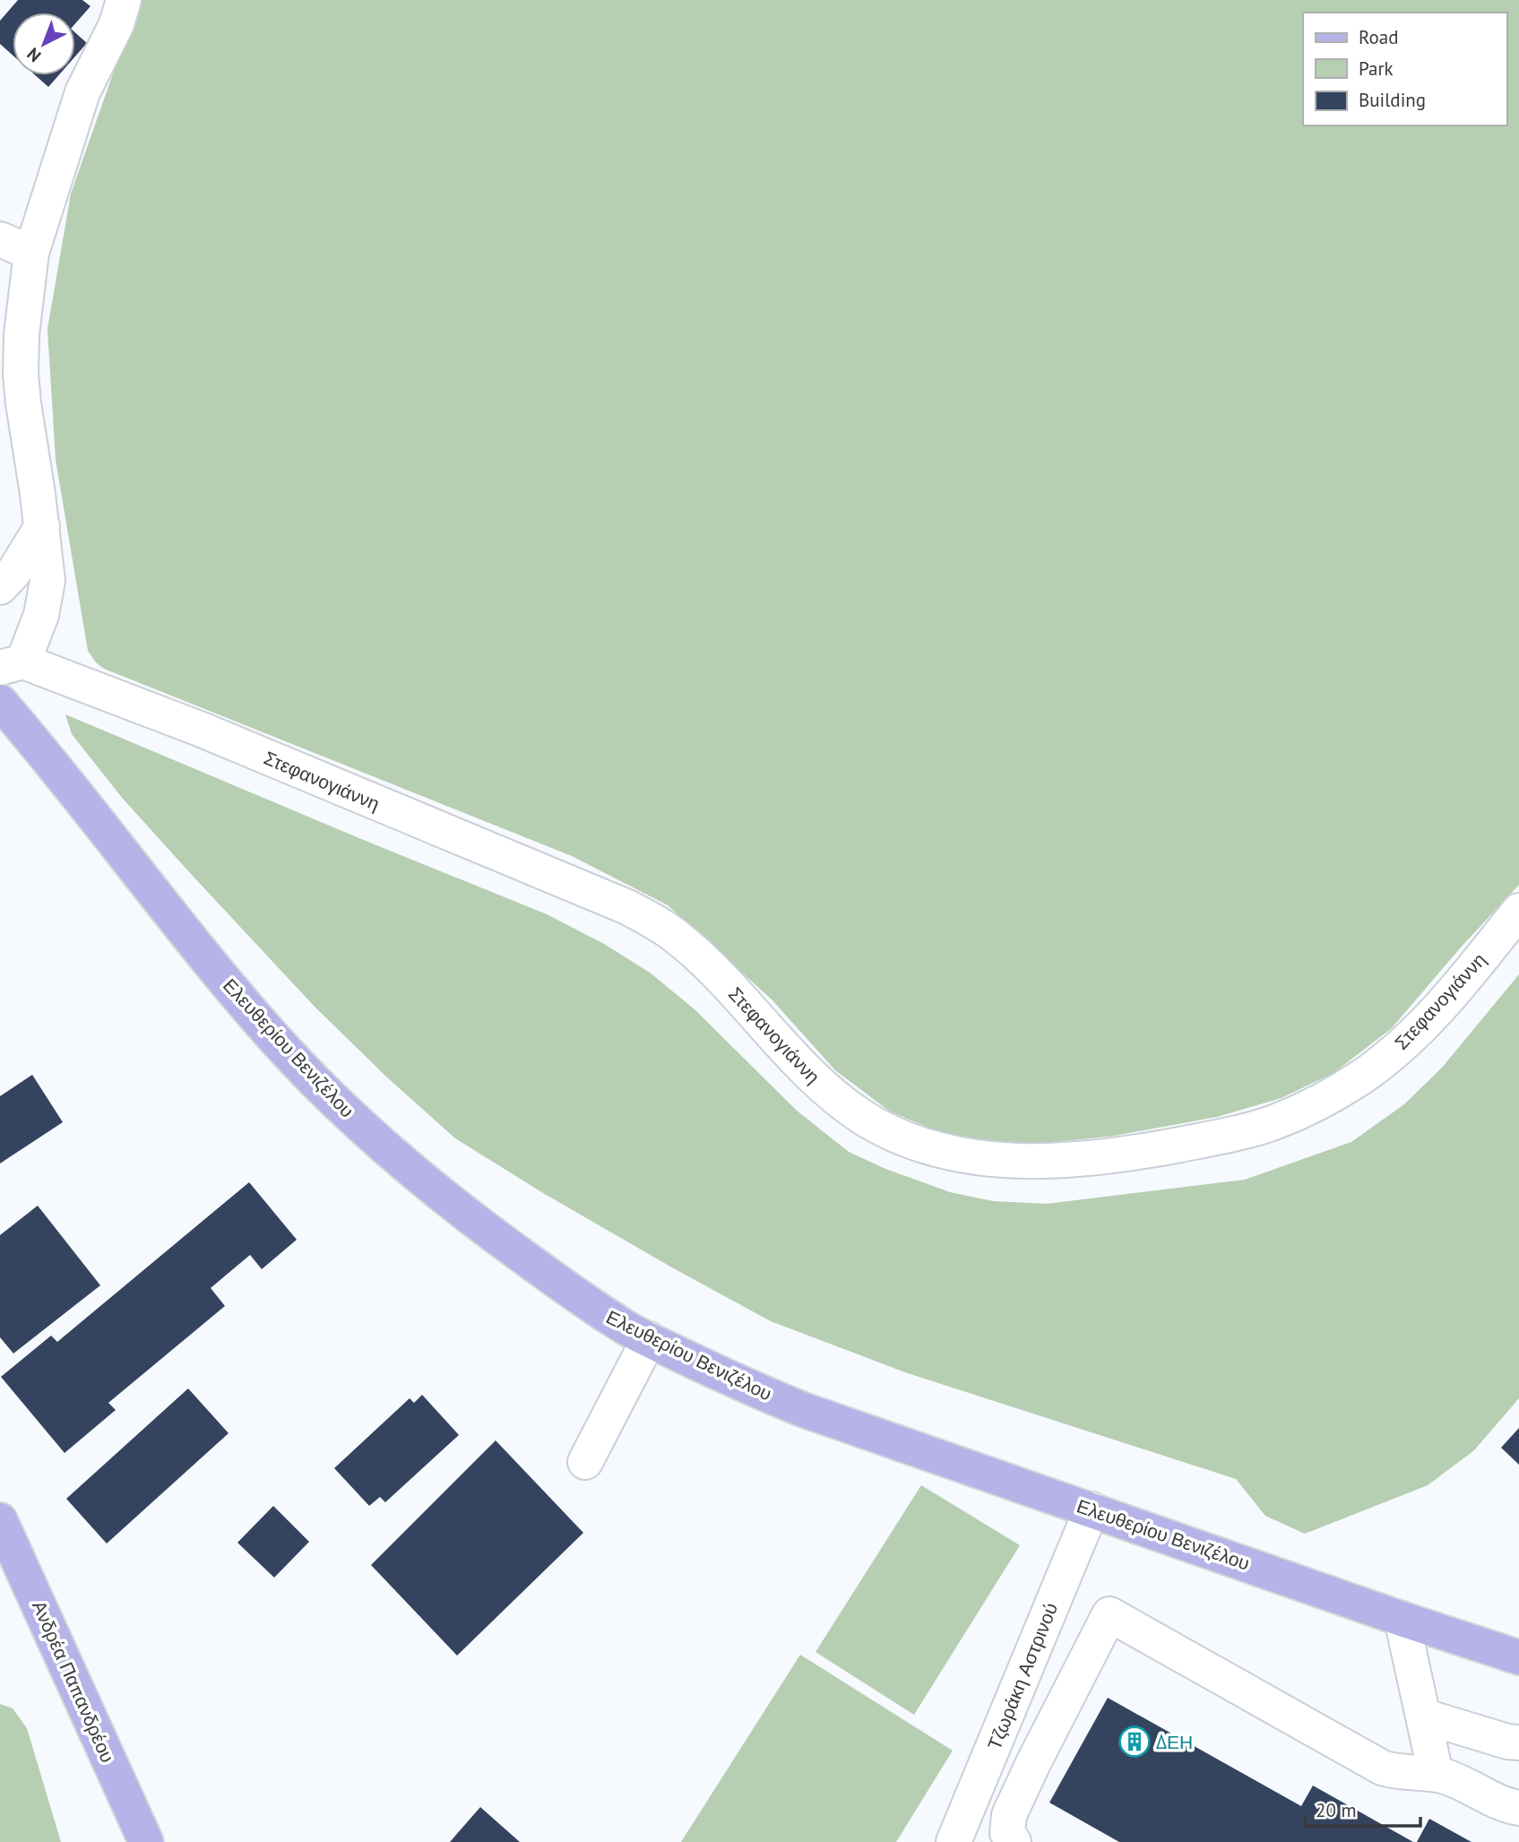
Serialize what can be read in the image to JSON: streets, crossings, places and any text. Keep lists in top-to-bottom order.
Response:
{
  "streets": {
    "main road": ["Ελευθερίου Βενιζέλου", "Ανδρέα Παπανδρέου"],
    "street": ["Στεφανογιάννη", "Τζωράκη Αστρινού"]
  },
  "crossings": [
    ["Ελευθερίου Βενιζέλου", "Τζωράκη Αστρινού"]
  ],
  "places": {
    "building": ["ΔΕΗ"]
  },
  "legend": ["Road", "Park", "Building"],
  "scale_bar": "20 m",
  "north": "bottom left"
}
